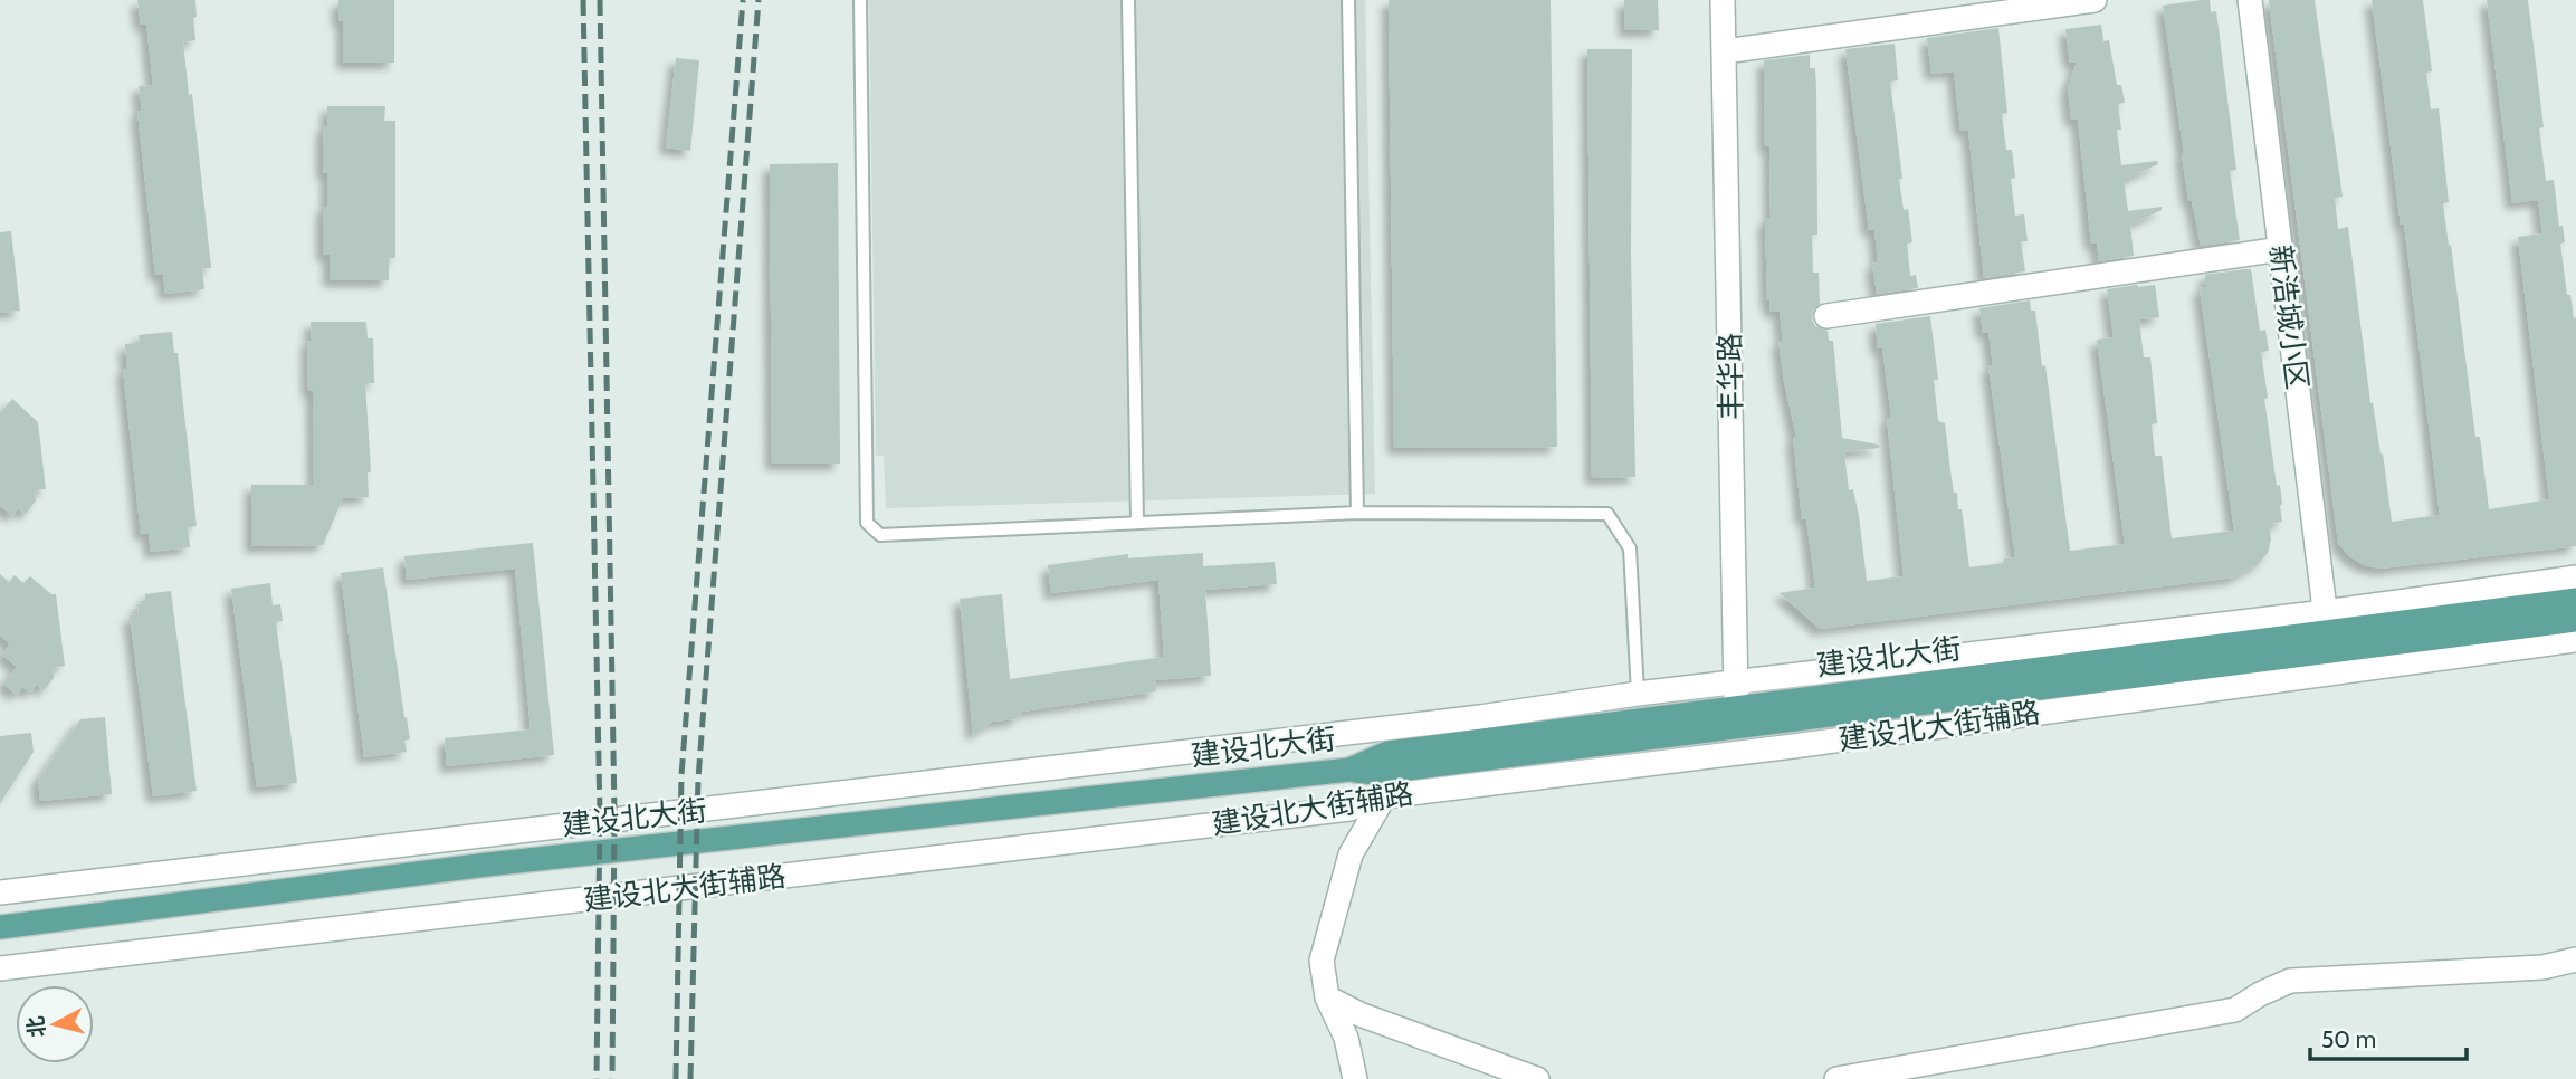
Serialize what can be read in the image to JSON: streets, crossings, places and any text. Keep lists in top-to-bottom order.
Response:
{
  "streets": {
    "main road": ["建设北大街"],
    "street": ["新浩城小区", "丰华路", "建设北大街辅路"]
  },
  "crossings": [
    ["新浩城小区", "建设北大街"],
    ["丰华路", "建设北大街"],
    ["丰华路", "建设北大街辅路"]
  ],
  "scale_bar": "50 m",
  "north": "left"
}
